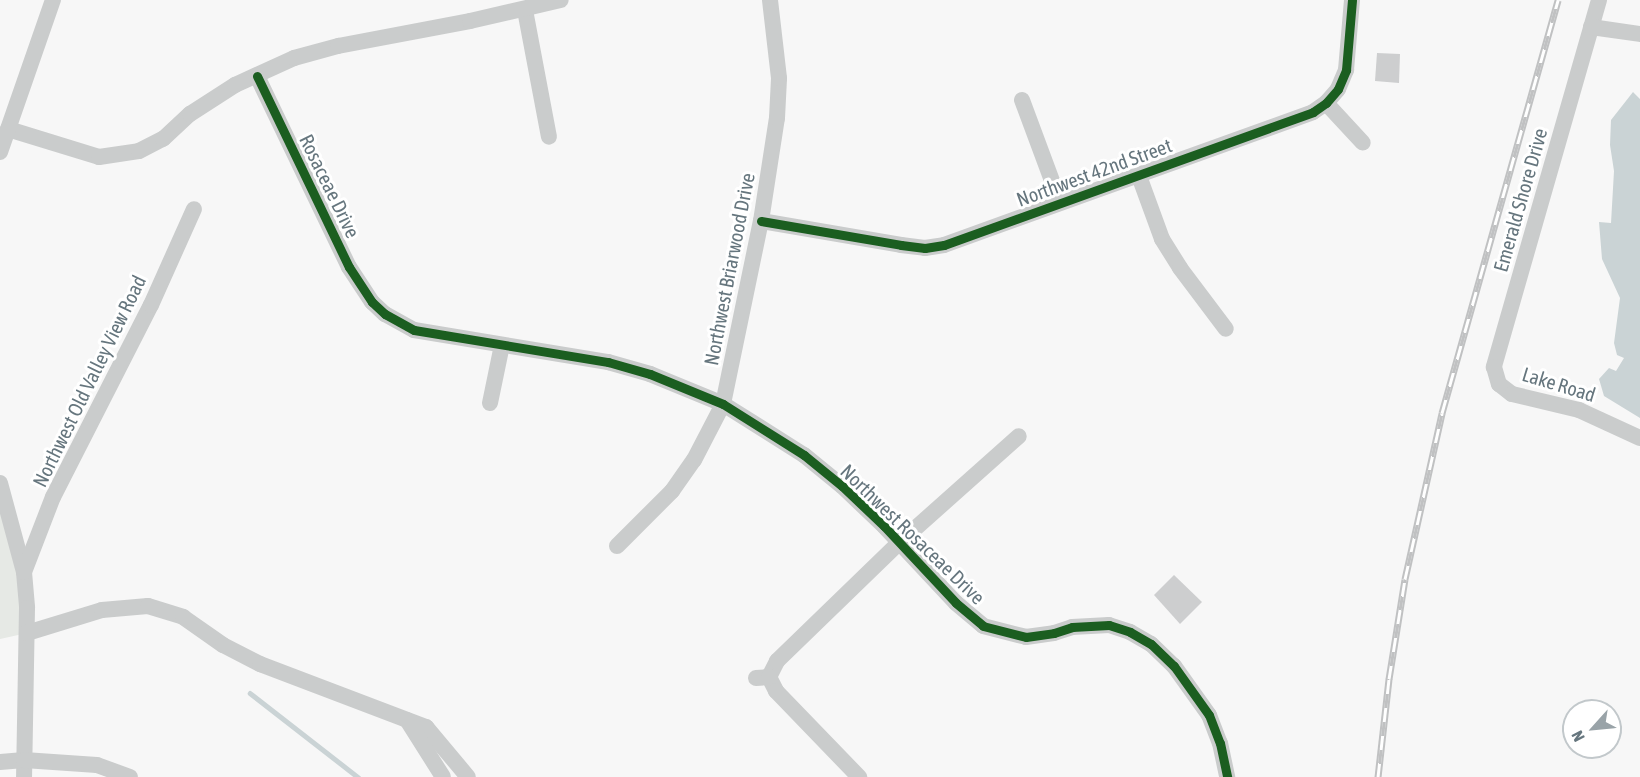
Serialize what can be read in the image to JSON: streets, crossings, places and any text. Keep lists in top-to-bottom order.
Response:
{
  "streets": {
    "street": [
      "Northwest 42nd Street",
      "Rosaceae Drive",
      "Emerald Shore Drive",
      "Northwest Briarwood Drive",
      "Northwest Old Valley View Road",
      "Lake Road",
      "Northwest Rosaceae Drive"
    ]
  },
  "crossings": [
    ["Northwest 42nd Street", "Northwest Briarwood Drive"],
    ["Rosaceae Drive", "Northwest Rosaceae Drive"],
    ["Emerald Shore Drive", "Lake Road"],
    ["Northwest Briarwood Drive", "Northwest Rosaceae Drive"]
  ],
  "north": "bottom left"
}
